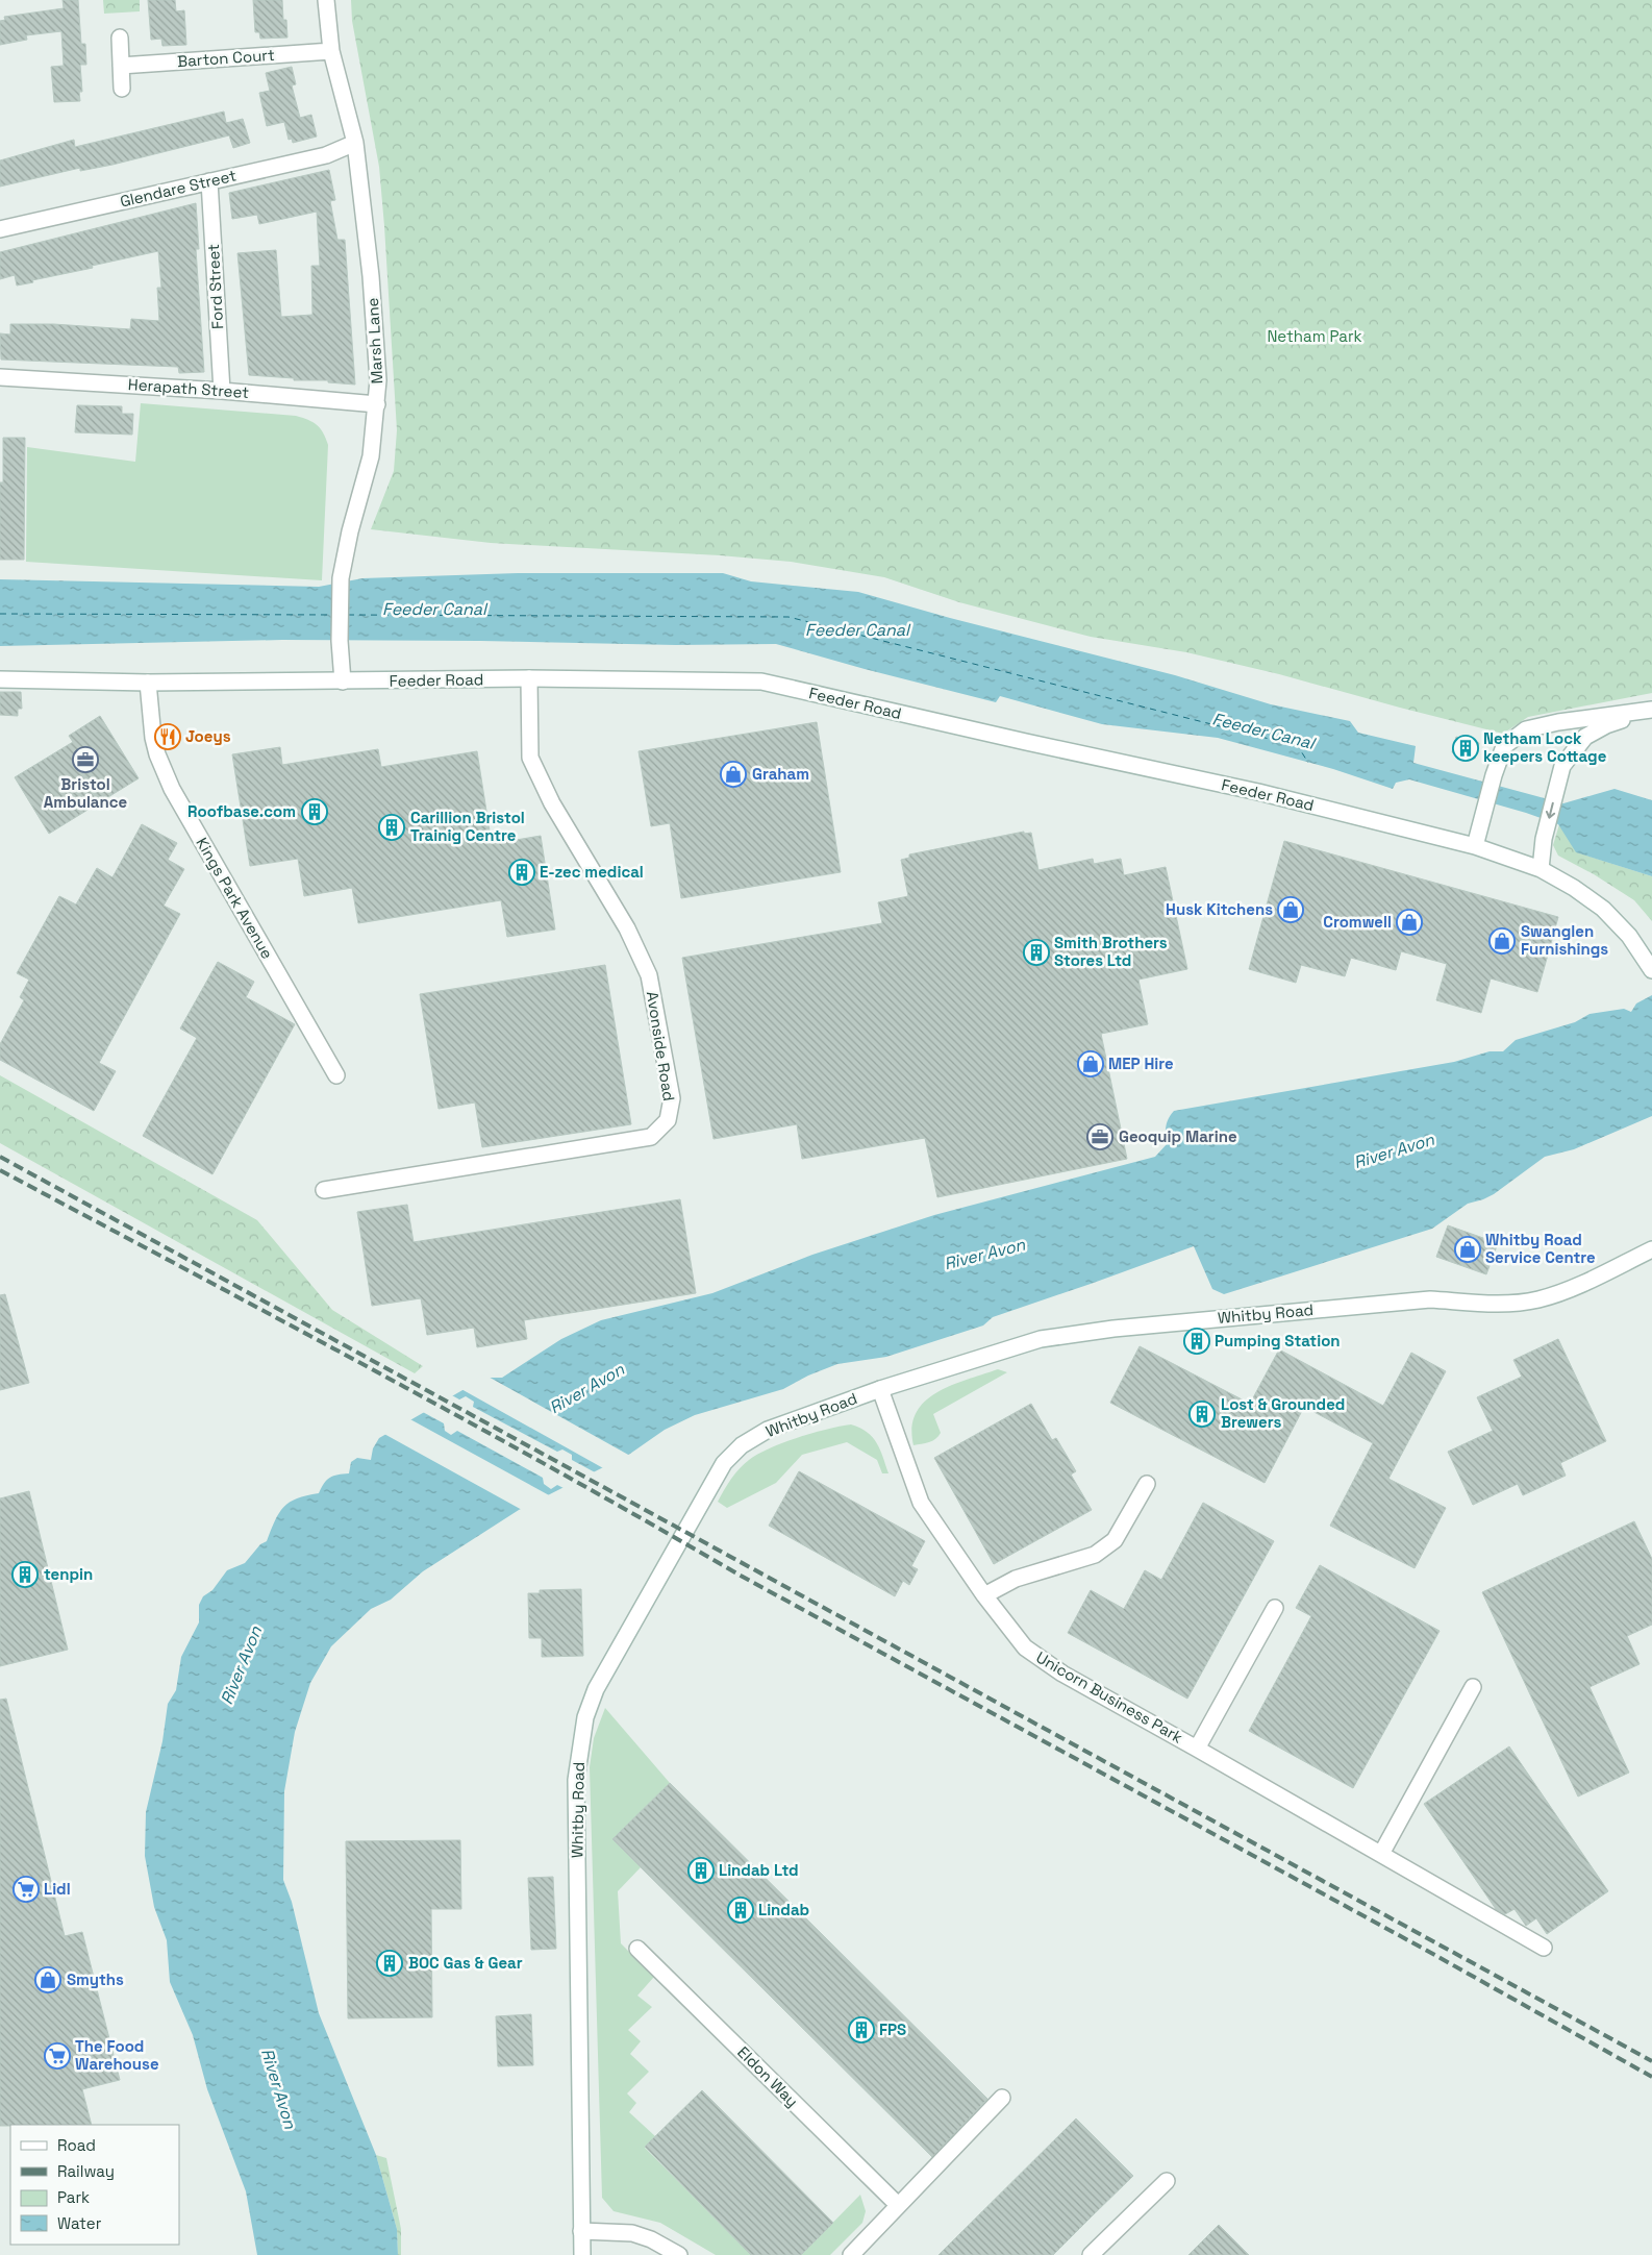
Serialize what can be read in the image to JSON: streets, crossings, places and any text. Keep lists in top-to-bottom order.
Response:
{
  "streets": {
    "street": [
      "Barton Court",
      "Glendare Street",
      "Ford Street",
      "Marsh Lane",
      "Herapath Street",
      "Feeder Road",
      "Kings Park Avenue",
      "Avonside Road",
      "Whitby Road",
      "Unicorn Business Park",
      "Eldon Way"
    ]
  },
  "crossings": [
    ["Barton Court", "Marsh Lane"],
    ["Glendare Street", "Ford Street"],
    ["Glendare Street", "Marsh Lane"],
    ["Ford Street", "Herapath Street"],
    ["Marsh Lane", "Herapath Street"],
    ["Marsh Lane", "Feeder Road"],
    ["Feeder Road", "Kings Park Avenue"],
    ["Feeder Road", "Avonside Road"],
    ["Whitby Road", "Unicorn Business Park"]
  ],
  "water": ["Feeder Canal", "River Avon"],
  "parks": ["Netham Park"],
  "places": {
    "restaurant": ["Joeys"],
    "building": [
      "Netham Lock keepers Cottage",
      "Roofbase.com",
      "Carillion Bristol Trainig Centre",
      "E-zec medical",
      "Smith Brothers Stores Ltd",
      "Pumping Station",
      "Lost & Grounded Brewers",
      "tenpin",
      "Lindab Ltd",
      "Lindab",
      "BOC Gas & Gear",
      "FPS"
    ],
    "office": ["Bristol Ambulance", "Geoquip Marine"],
    "shop": [
      "Graham",
      "Husk Kitchens",
      "Cromwell",
      "Swanglen Furnishings",
      "MEP Hire",
      "Whitby Road Service Centre",
      "Smyths"
    ],
    "supermarket": ["Lidl", "The Food Warehouse"]
  },
  "legend": [
    "Road",
    "Railway",
    "Park",
    "Water"
  ]
}
